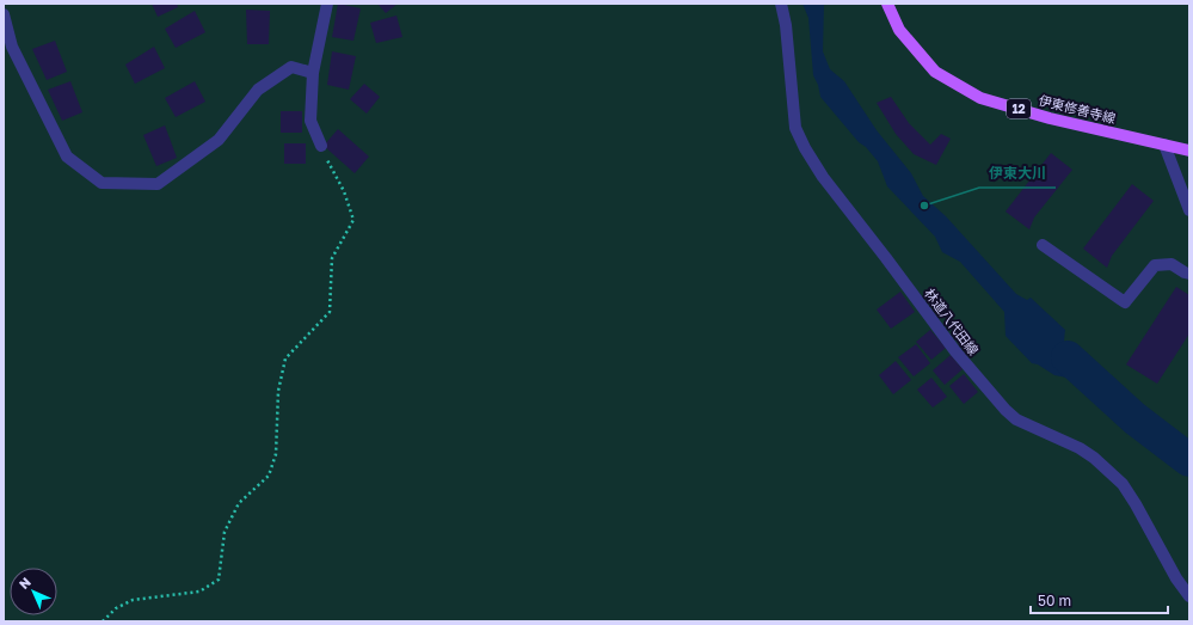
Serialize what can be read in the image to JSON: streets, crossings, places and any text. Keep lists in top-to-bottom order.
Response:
{
  "streets": {
    "main road": ["12", "伊東修善寺線"],
    "street": ["林道八代田線"]
  },
  "places": ["伊東大川"],
  "scale_bar": "50 m",
  "north": "top left"
}
